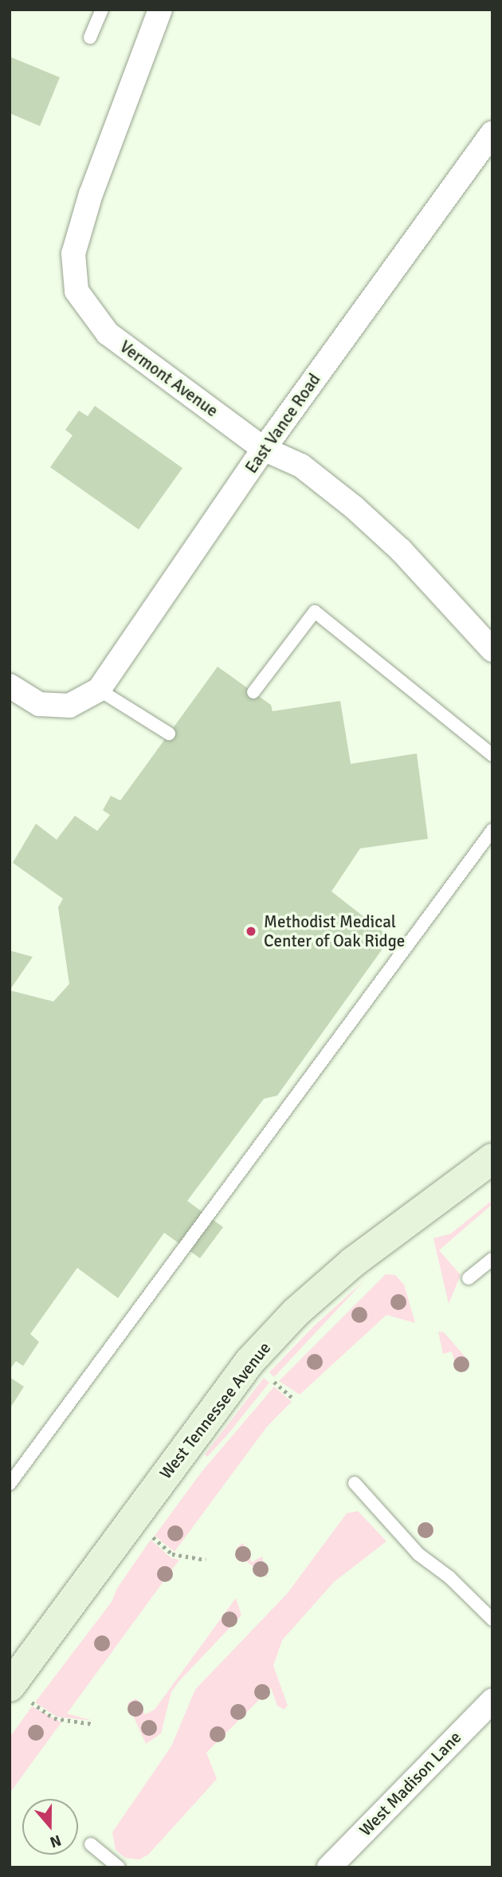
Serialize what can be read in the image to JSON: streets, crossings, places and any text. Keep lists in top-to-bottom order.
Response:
{
  "streets": {
    "street": [
      "Vermont Avenue",
      "East Vance Road",
      "West Tennessee Avenue",
      "West Madison Lane"
    ]
  },
  "crossings": [
    ["Vermont Avenue", "East Vance Road"]
  ],
  "places": ["Methodist Medical Center of Oak Ridge"],
  "north": "bottom"
}
